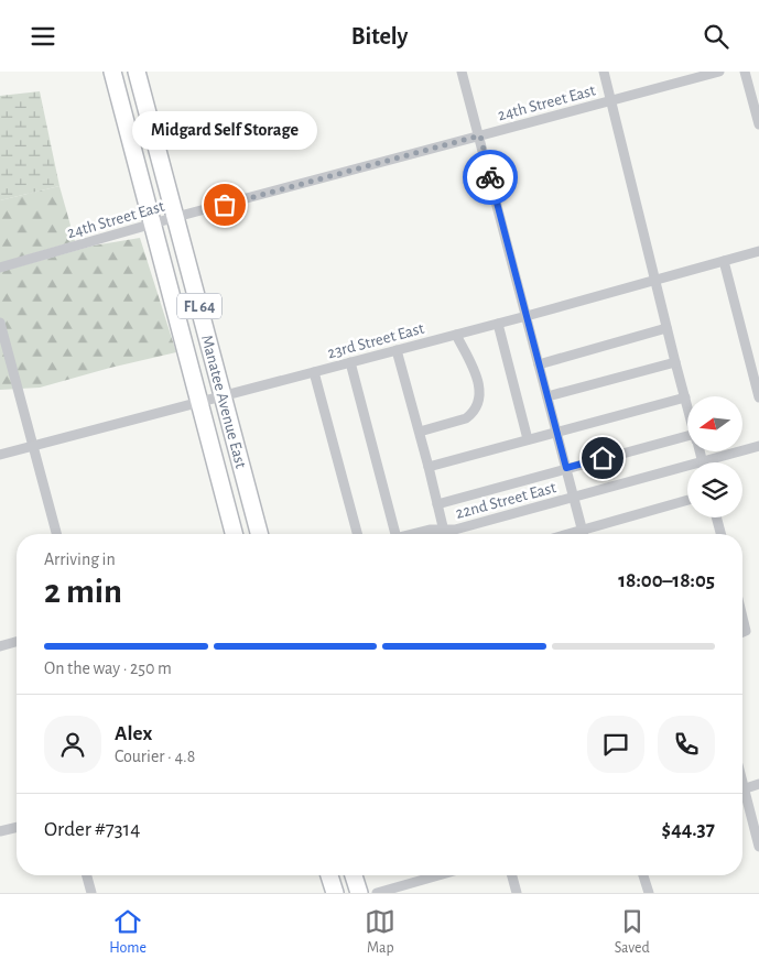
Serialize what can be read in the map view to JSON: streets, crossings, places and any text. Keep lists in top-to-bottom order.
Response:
{
  "streets": {
    "main road": ["FL 64", "Manatee Avenue East"],
    "street": ["24th Street East", "23rd Street East", "22nd Street East"]
  },
  "crossings": [
    ["24th Street East", "Manatee Avenue East"],
    ["23rd Street East", "Manatee Avenue East"]
  ],
  "places": ["Midgard Self Storage"],
  "north": "left",
  "page": {
    "header": "Bitely",
    "bubble": "Midgard Self Storage",
    "heading": ["2 min", "Arriving in", "18:00–18:05"],
    "panel": [
      "Alex",
      "Courier · 4.8",
      "Order #7314",
      "$44.37"
    ],
    "bar": "On the way · 250 m",
    "tabs": ["Home", "Map", "Saved"]
  }
}
